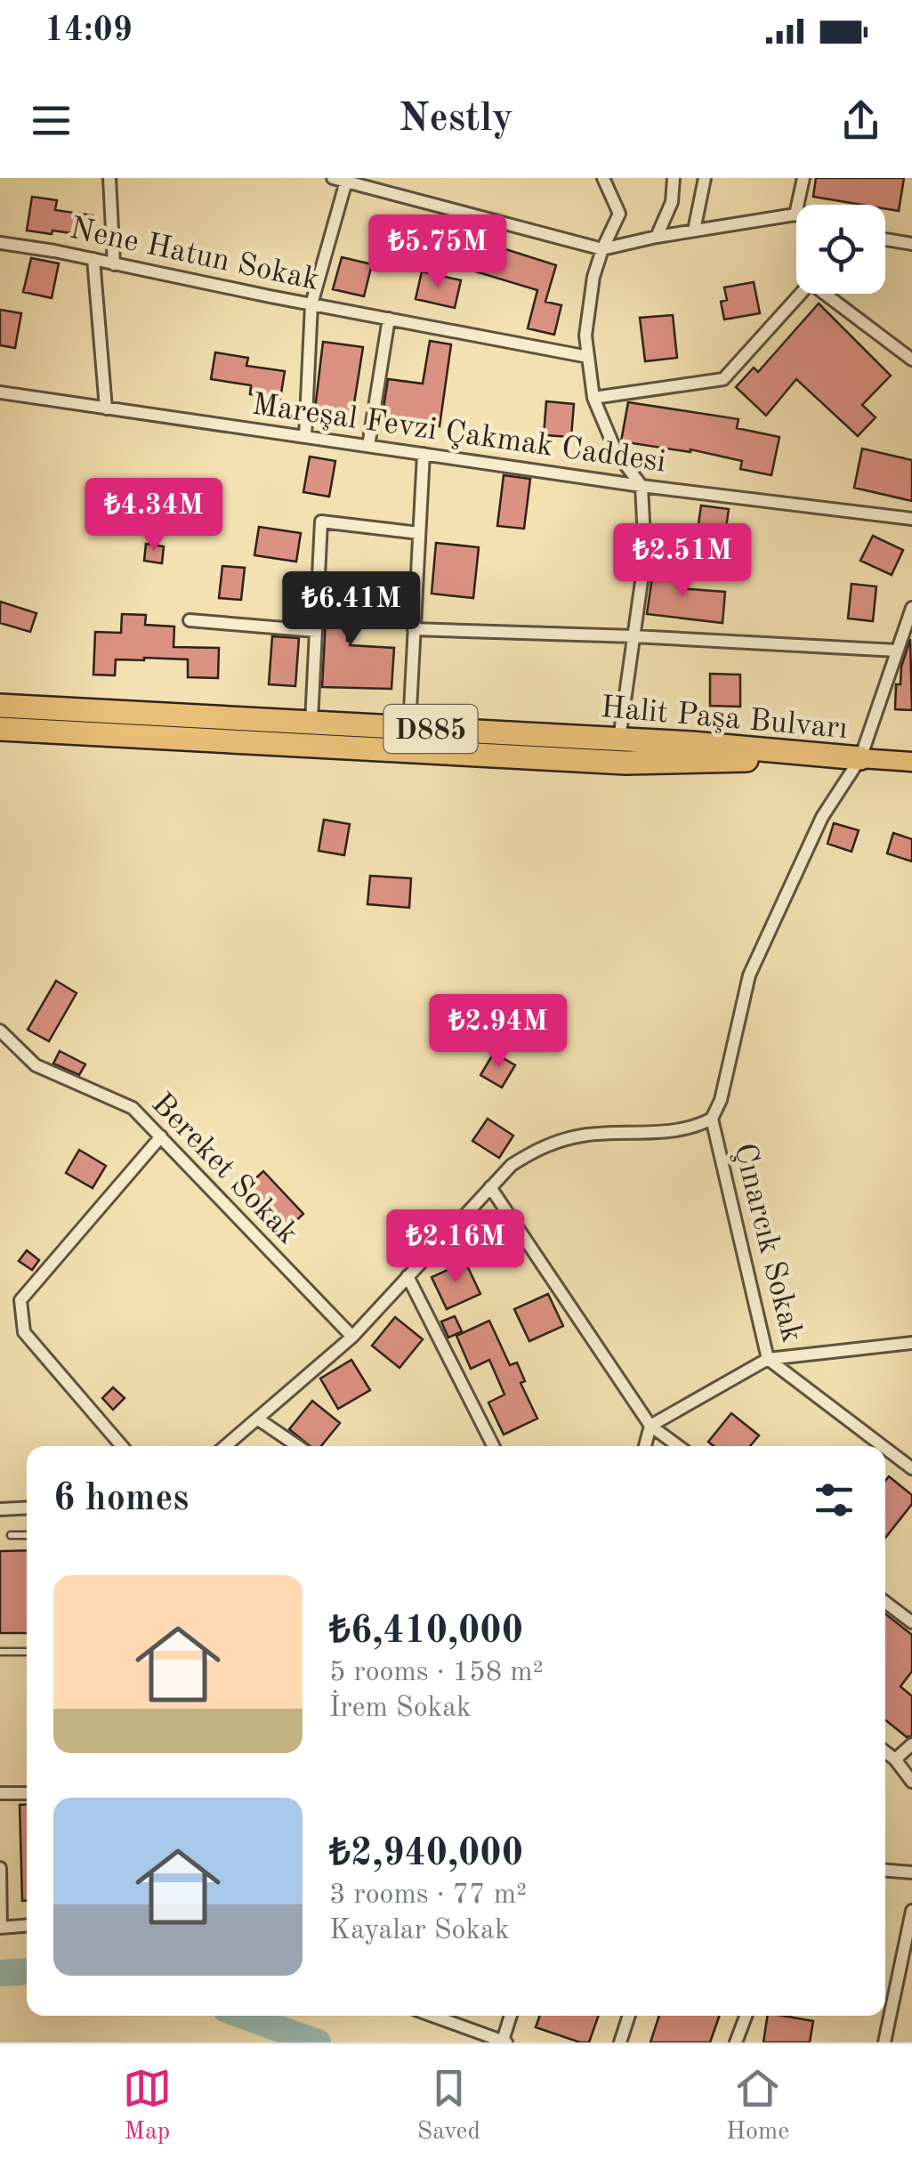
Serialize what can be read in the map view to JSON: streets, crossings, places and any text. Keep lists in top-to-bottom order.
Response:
{
  "streets": {
    "highway": ["Halit Paşa Bulvarı", "D885"],
    "street": [
      "Nene Hatun Sokak",
      "Mareşal Fevzi Çakmak Caddesi",
      "Bereket Sokak",
      "Çınarcık Sokak"
    ]
  },
  "crossings": [
    ["Halit Paşa Bulvarı", "D885"]
  ],
  "page": {
    "status": "14:09",
    "header": "Nestly",
    "price": [
      "₺5.75M",
      "₺4.34M",
      "₺2.51M",
      "₺6.41M",
      "₺2.94M",
      "₺2.16M"
    ],
    "heading": "6 homes",
    "list": [
      {
        "name": "₺6,410,000",
        "note": "5 rooms · 158 m² · İrem Sokak"
      },
      {
        "name": "₺2,940,000",
        "note": "3 rooms · 77 m² · Kayalar Sokak"
      }
    ],
    "tabs": ["Map", "Saved", "Home"]
  }
}
